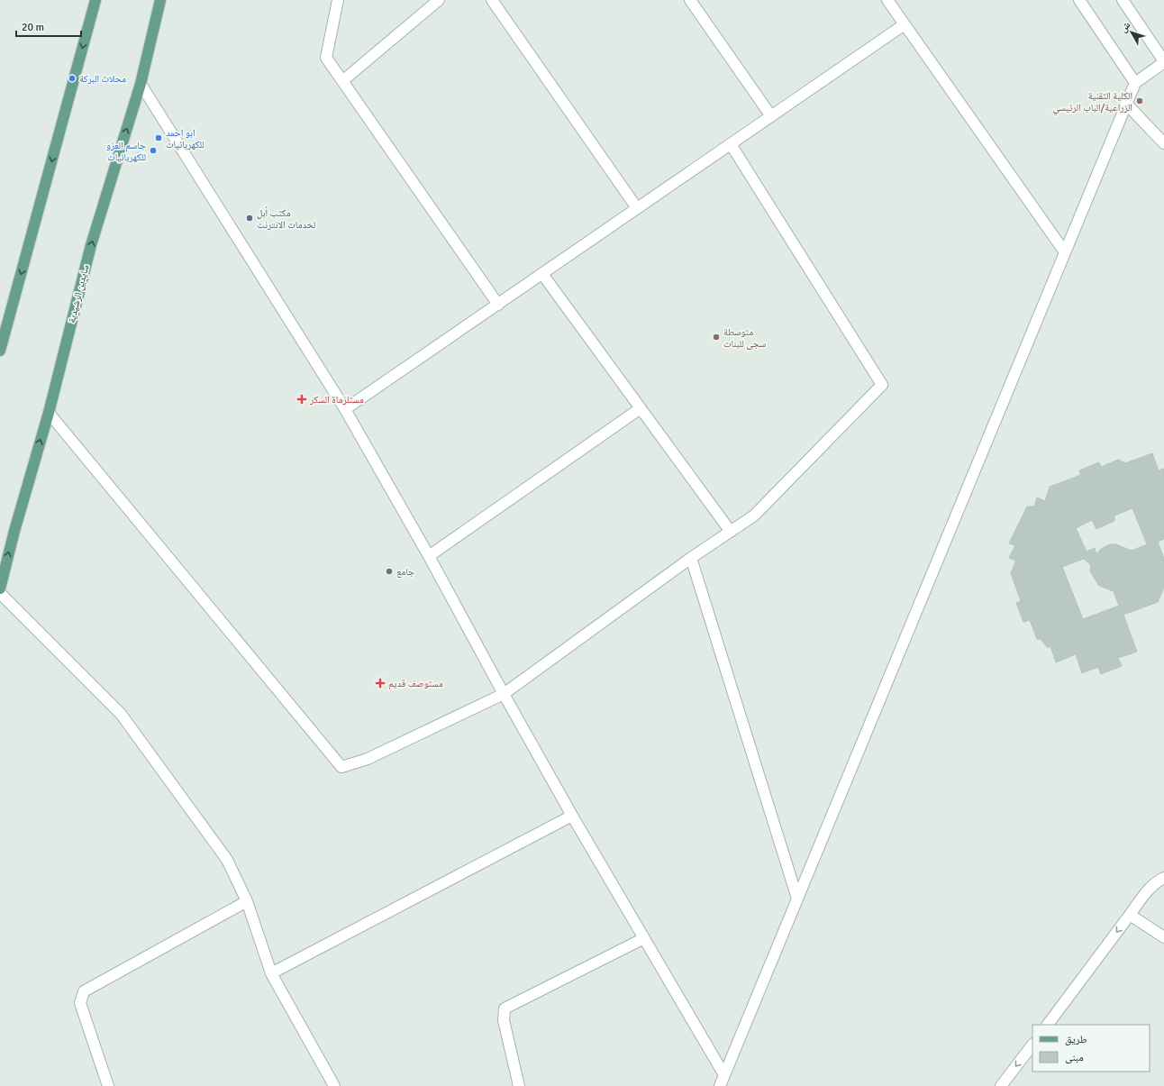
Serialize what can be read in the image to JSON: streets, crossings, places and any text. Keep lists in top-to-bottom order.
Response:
{
  "streets": {
    "main road": ["سايدين الرشيدية"]
  },
  "places": {
    "other": [
      "محلات البركة",
      "الكلية التقنية الزراعية/الباب الرئيسي",
      "ابو احمد للكهربائيات",
      "جاسم العزو للكهربائيات",
      "مكتب أبل لخدمات الانترنت",
      "متوسطة سجى للبنات",
      "جامع"
    ],
    "health": ["مستلزماة السكر", "مستوصف قديم"]
  },
  "legend": ["طريق", "مبنى"],
  "scale_bar": "20 m",
  "north": "top left"
}
